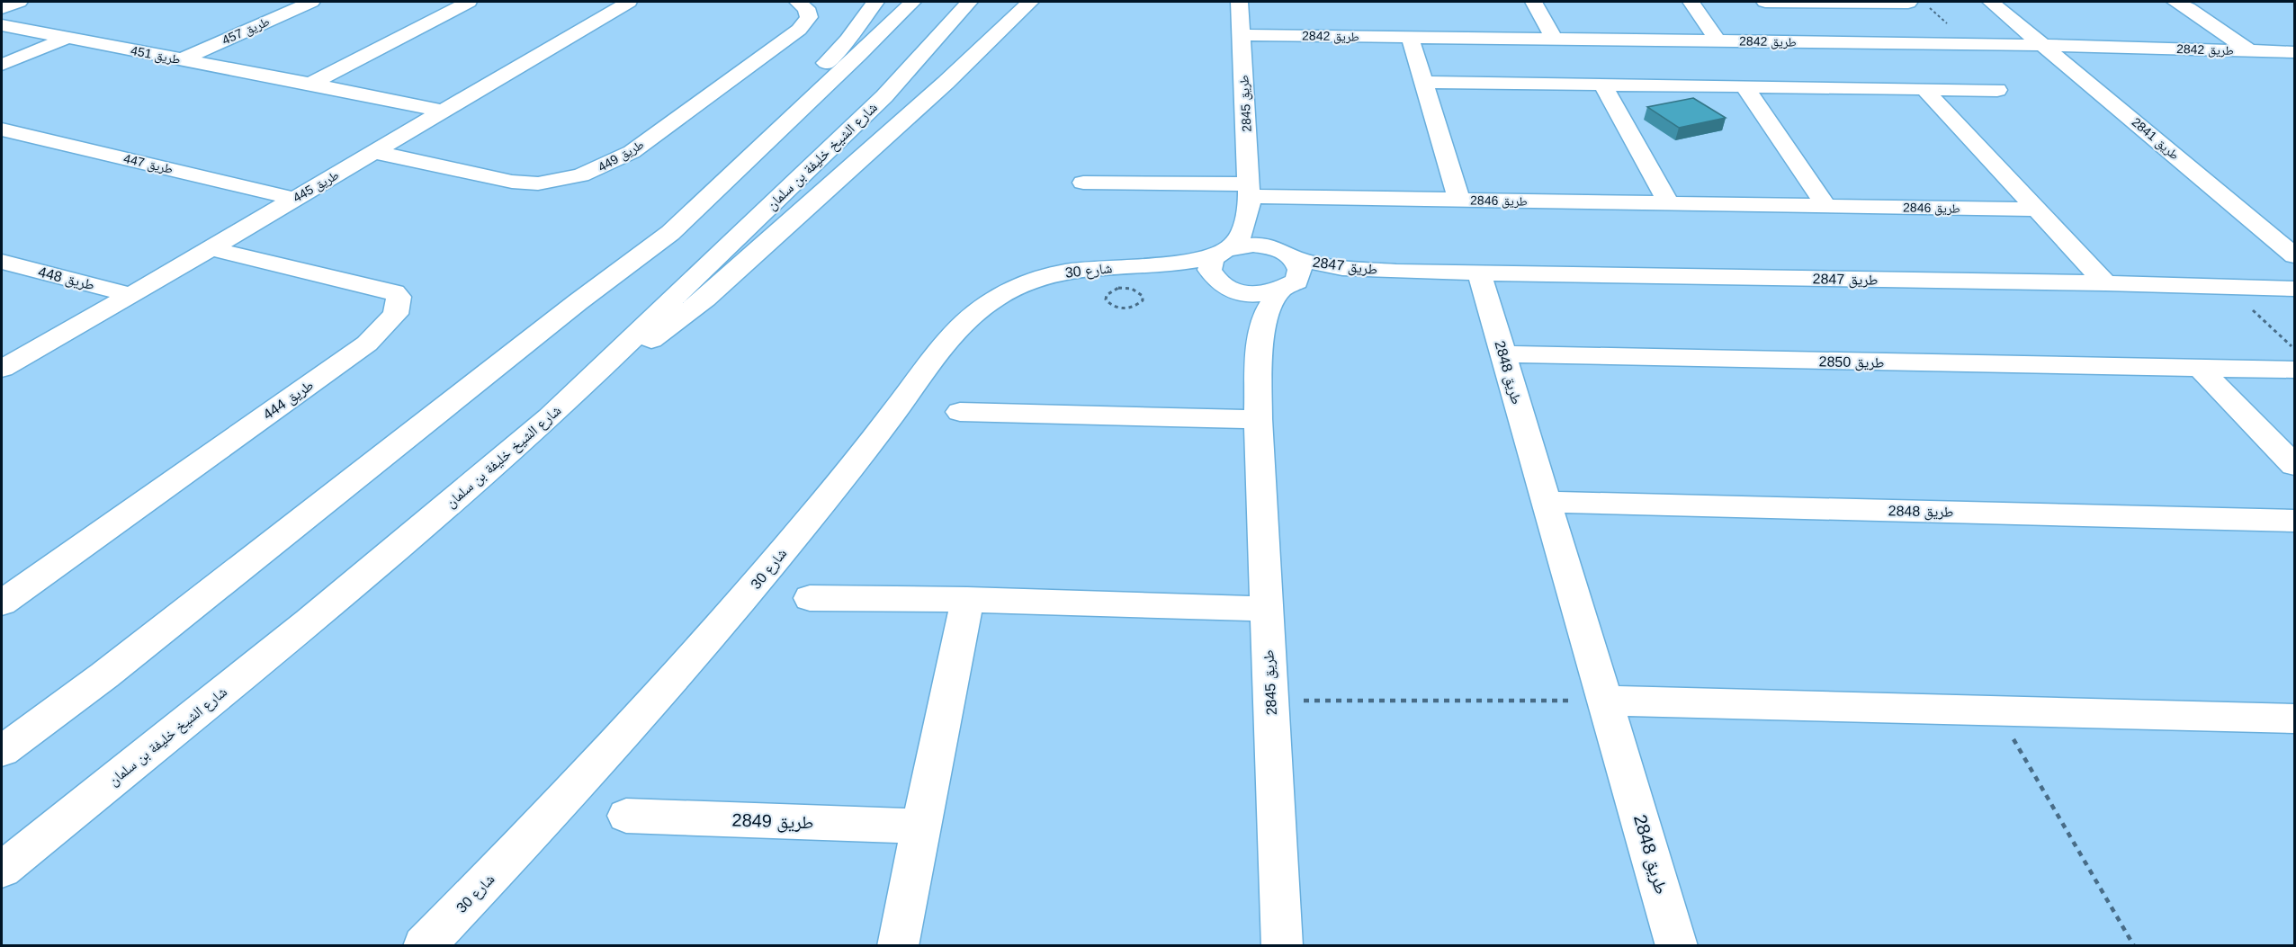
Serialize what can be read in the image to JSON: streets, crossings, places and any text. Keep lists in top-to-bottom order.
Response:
{
  "streets": {
    "main road": [
      "طريق 457",
      "طريق 2842",
      "طريق 451",
      "طريق 2845",
      "طريق 2841",
      "طريق 449",
      "شارع الشيخ خليفة بن سلمان",
      "طريق 447",
      "طريق 445",
      "طريق 2846",
      "طريق 2847",
      "شارع 30",
      "طريق 448",
      "طريق 2850",
      "طريق 2848",
      "طريق 444",
      "طريق 2849"
    ]
  },
  "crossings": [
    ["طريق 457", "طريق 451"],
    ["طريق 2842", "طريق 2845"],
    ["طريق 2842", "طريق 2841"],
    ["طريق 2842", "طريق 2846"],
    ["طريق 451", "طريق 445"],
    ["طريق 2845", "طريق 2846"],
    ["طريق 2845", "طريق 2847"],
    ["طريق 2845", "شارع 30"],
    ["طريق 449", "طريق 445"],
    ["طريق 447", "طريق 445"],
    ["طريق 445", "طريق 448"],
    ["طريق 445", "طريق 444"],
    ["طريق 2847", "شارع 30"],
    ["طريق 2847", "طريق 2848"],
    ["طريق 2850", "طريق 2848"]
  ]
}
